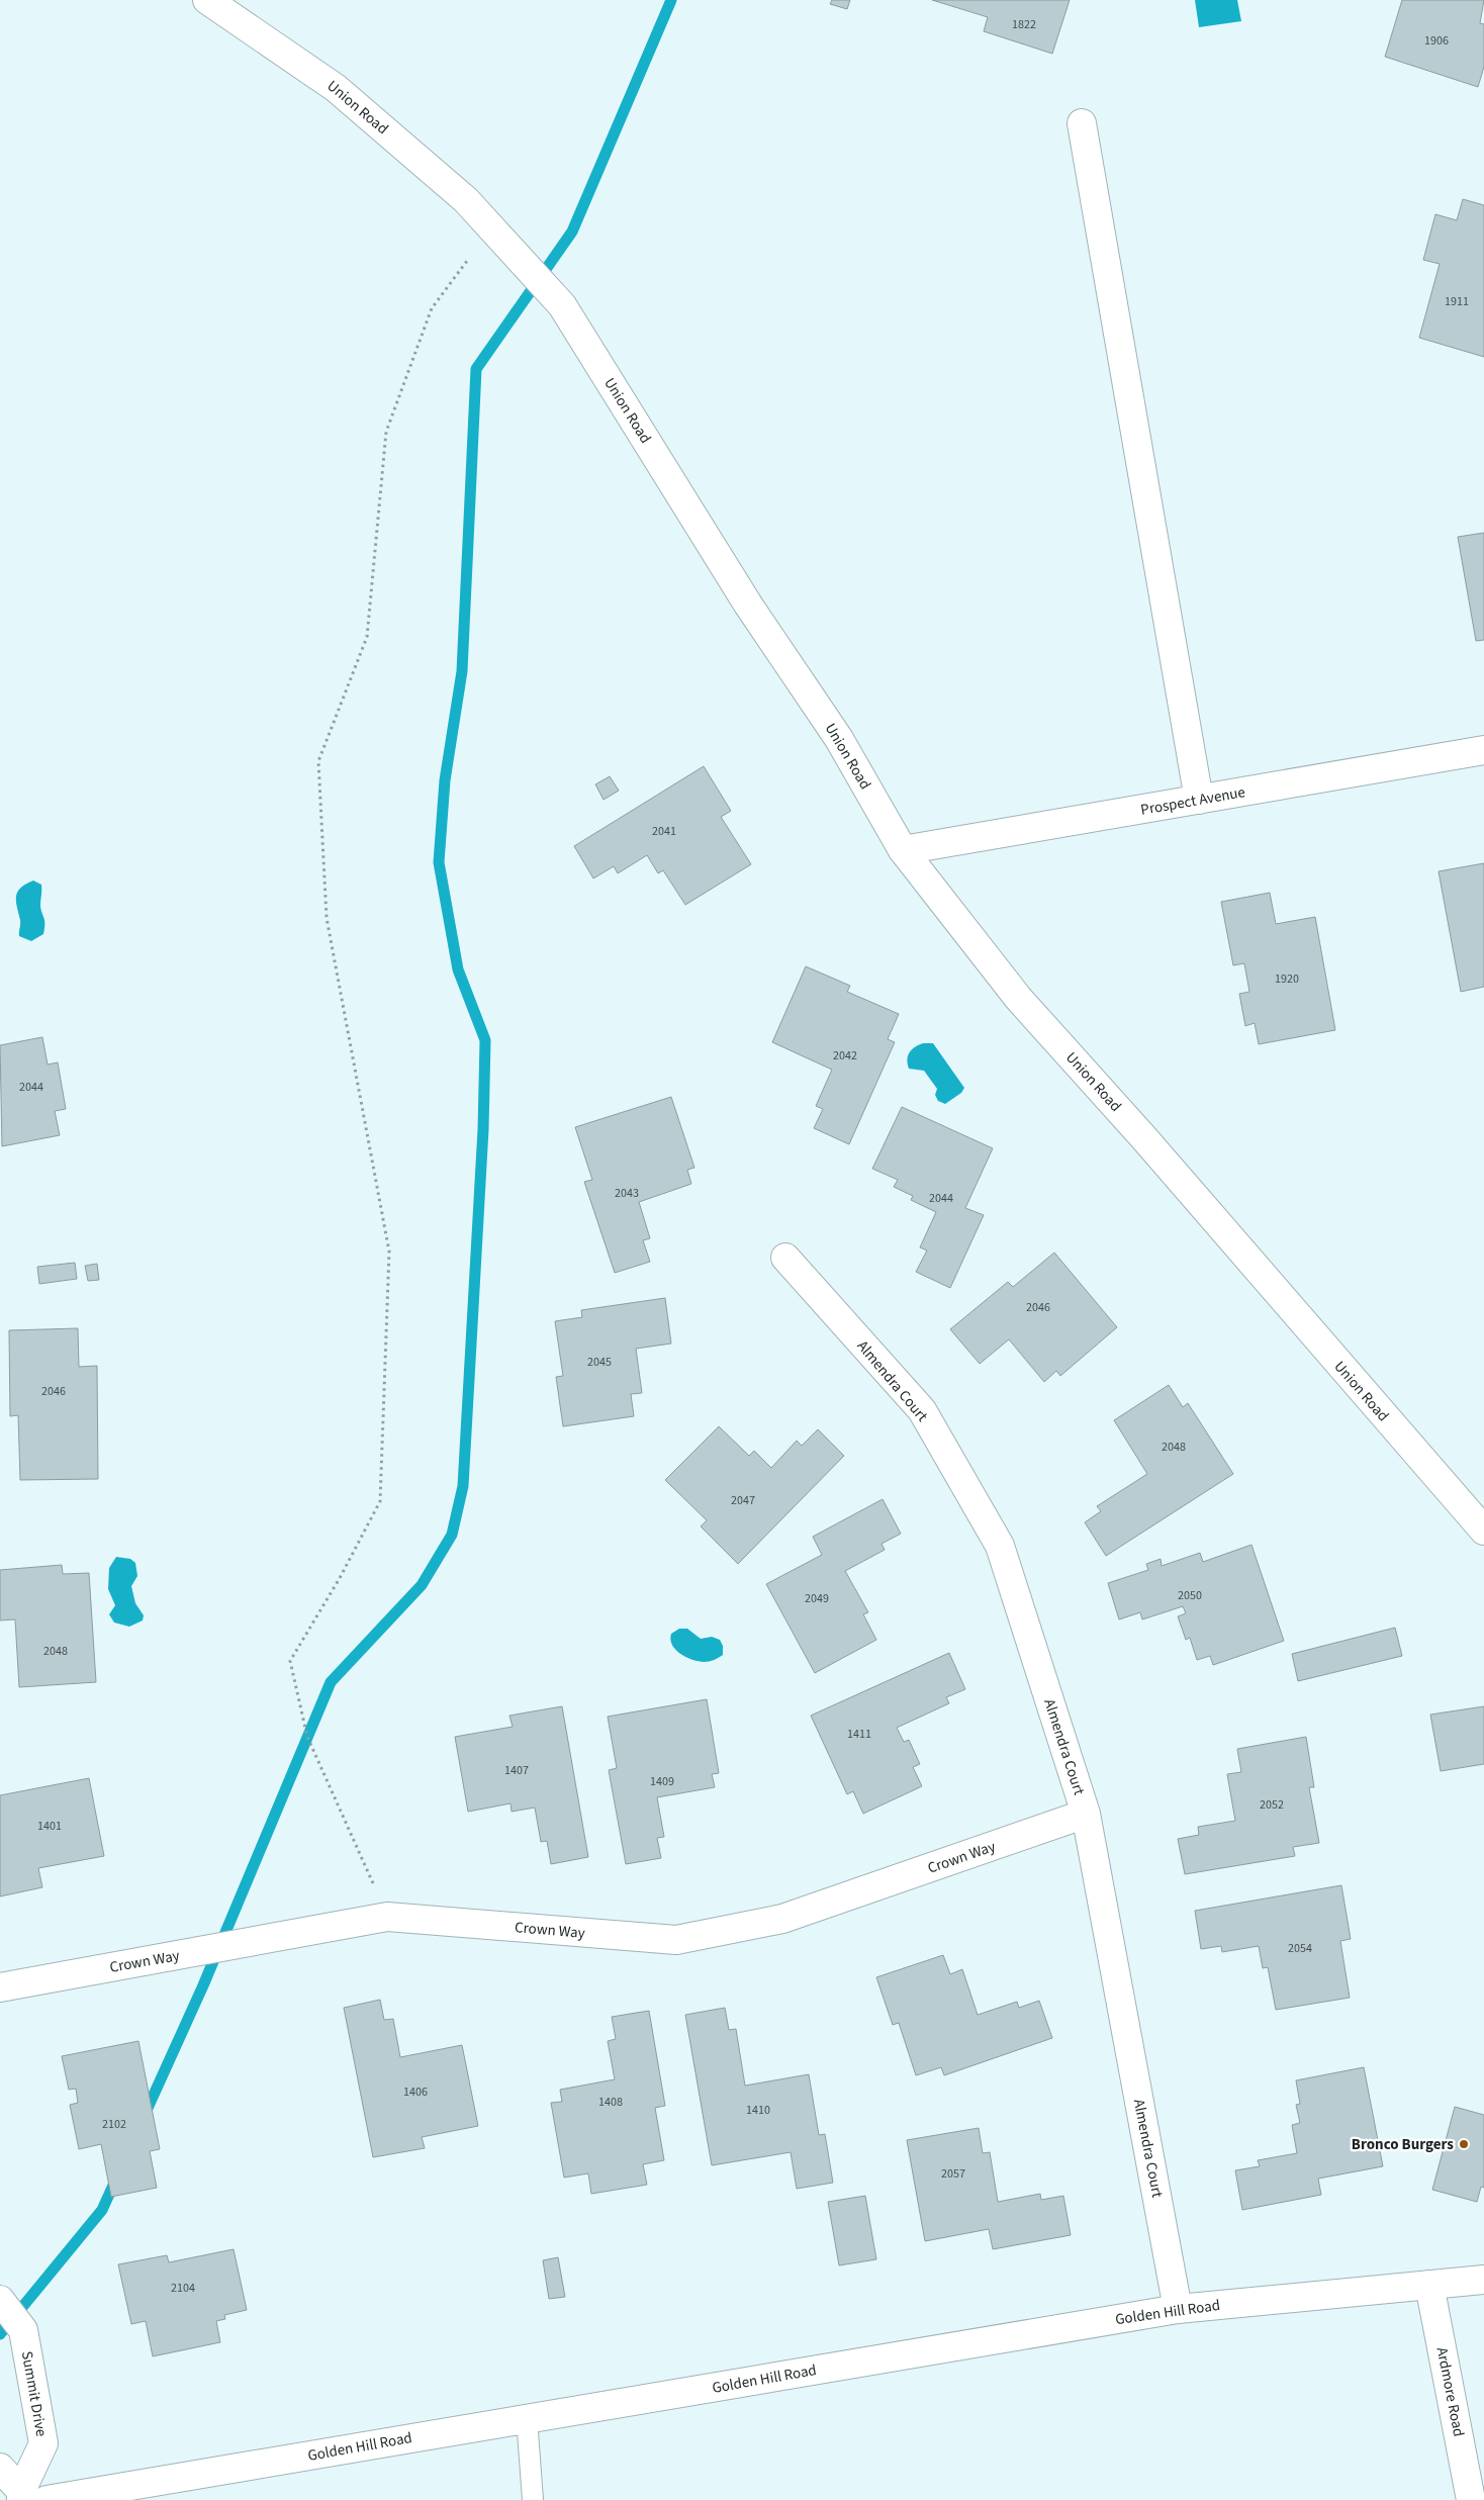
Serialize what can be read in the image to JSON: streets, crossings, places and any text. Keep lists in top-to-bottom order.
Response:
{
  "streets": {
    "street": [
      "Union Road",
      "Prospect Avenue",
      "Almendra Court",
      "Crown Way",
      "Golden Hill Road",
      "Ardmore Road",
      "Summit Drive"
    ]
  },
  "crossings": [
    ["Union Road", "Prospect Avenue"],
    ["Almendra Court", "Crown Way"],
    ["Almendra Court", "Golden Hill Road"],
    ["Golden Hill Road", "Ardmore Road"]
  ],
  "places": ["Bronco Burgers"],
  "house_numbers": [
    "1822",
    "1906",
    "1911",
    "2041",
    "1920",
    "2042",
    "2044",
    "2043",
    "2044",
    "2046",
    "2045",
    "2046",
    "2048",
    "2047",
    "2050",
    "2049",
    "2048",
    "1411",
    "1407",
    "1409",
    "2052",
    "1401",
    "2054",
    "1406",
    "1408",
    "1410",
    "2102",
    "2057",
    "2104"
  ]
}
